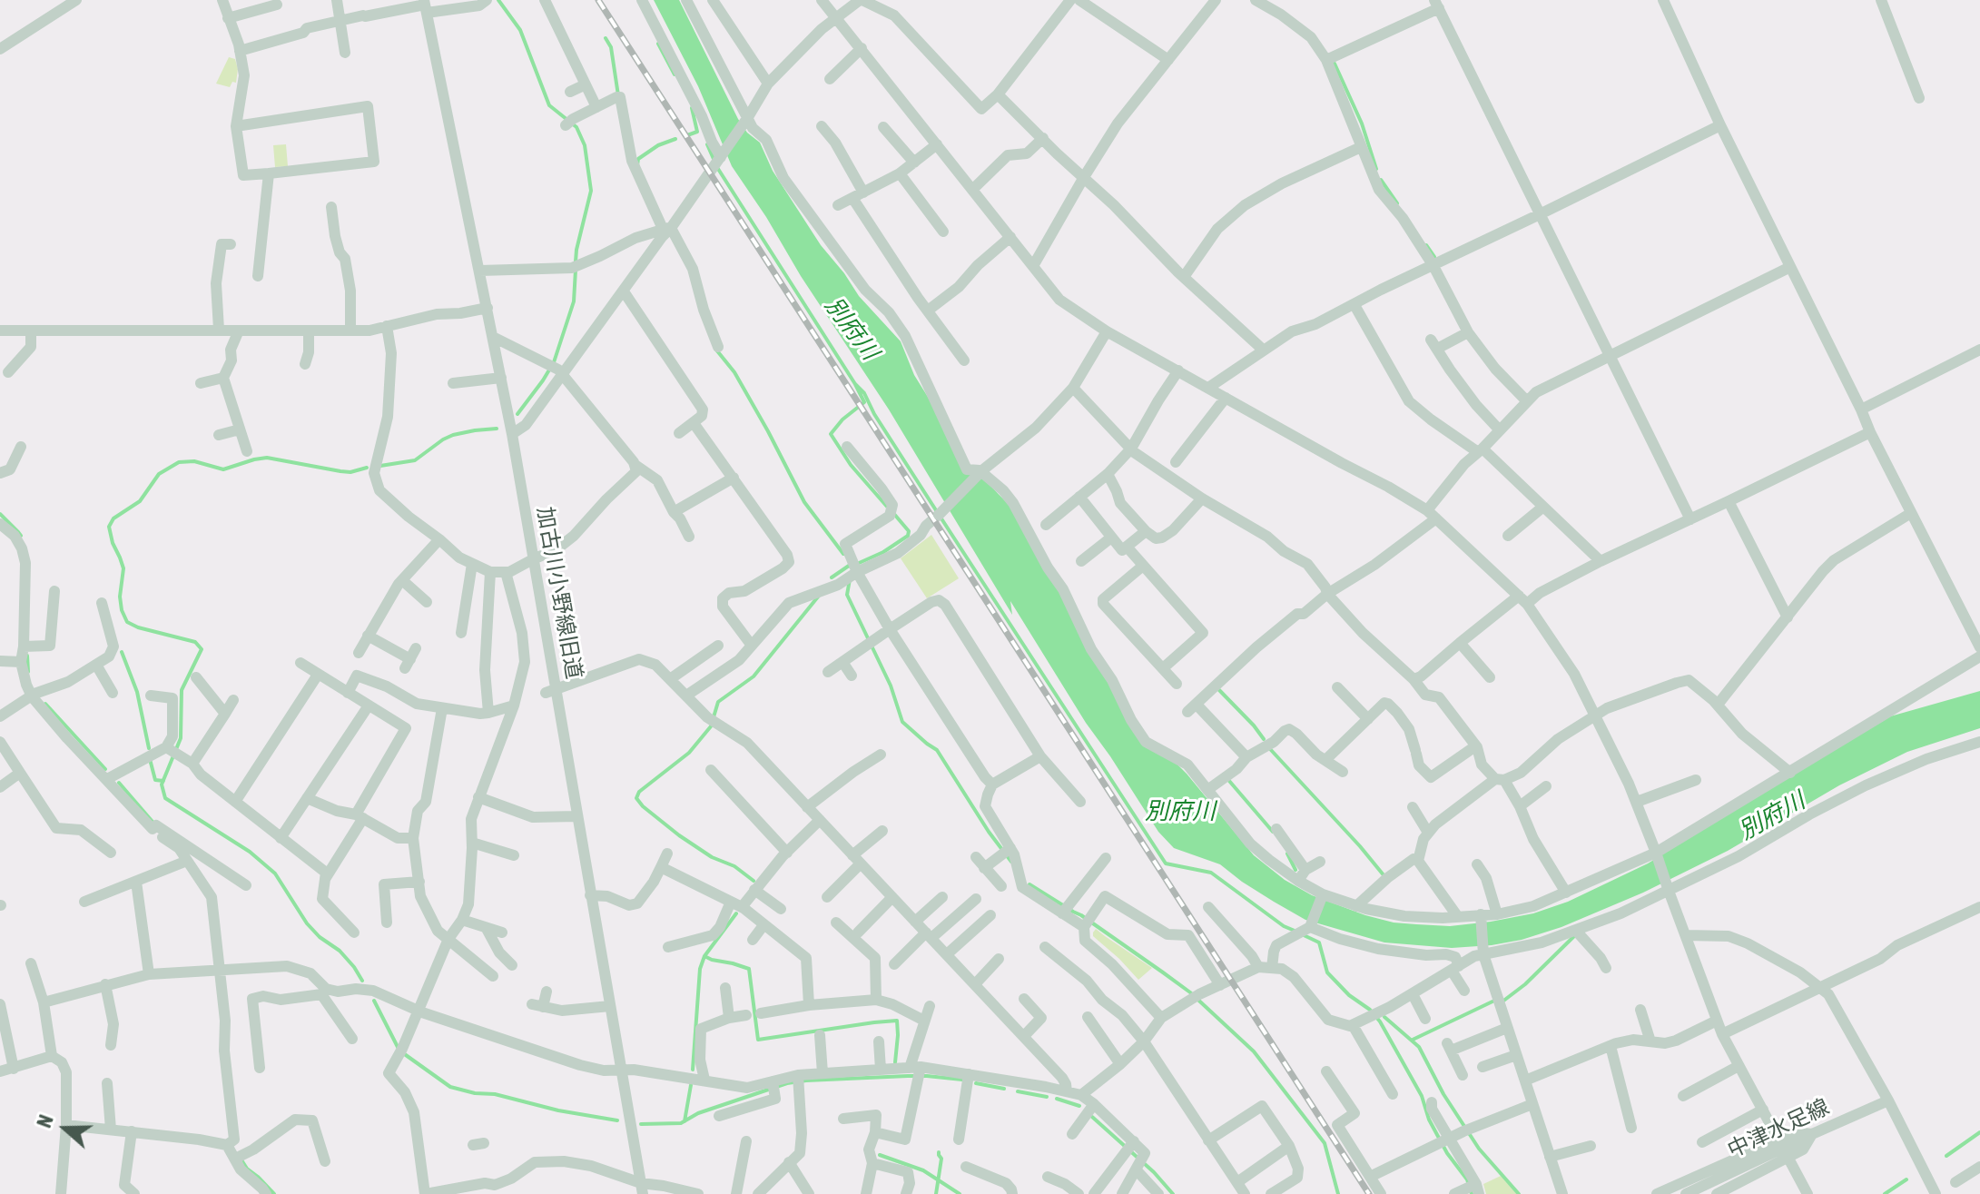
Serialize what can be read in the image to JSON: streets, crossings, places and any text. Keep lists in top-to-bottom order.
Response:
{
  "streets": {
    "street": ["加古川小野線旧道", "中津水足線"]
  },
  "water": ["別府川"],
  "north": "left"
}
